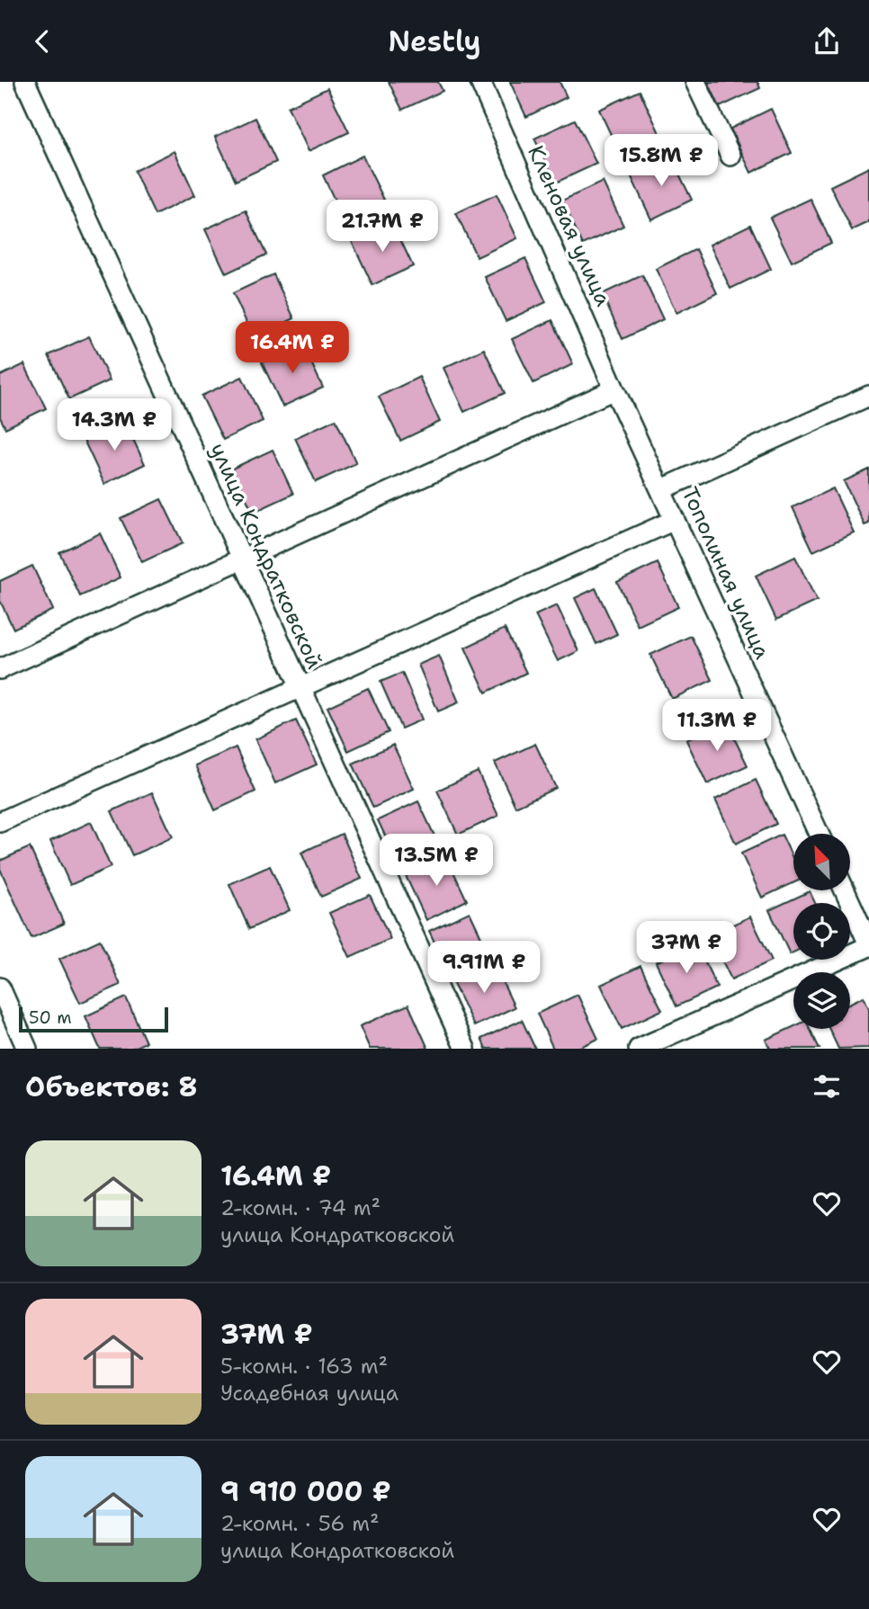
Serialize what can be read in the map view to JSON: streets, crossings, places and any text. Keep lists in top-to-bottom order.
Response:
{
  "streets": {
    "street": ["Кленовая улица", "улица Кондратковской", "Тополиная улица"]
  },
  "crossings": [
    ["Кленовая улица", "Тополиная улица"]
  ],
  "scale_bar": "50 m",
  "north": "top left",
  "page": {
    "header": "Nestly",
    "price": [
      "15.8M ₽",
      "21.7M ₽",
      "16.4M ₽",
      "14.3M ₽",
      "11.3M ₽",
      "13.5M ₽",
      "37M ₽",
      "9.91M ₽"
    ],
    "scale": "50 m",
    "heading": "Объектов: 8",
    "list": [
      {
        "name": "16.4M ₽",
        "note": "2-комн. · 74 m² · улица Кондратковской"
      },
      {
        "name": "37M ₽",
        "note": "5-комн. · 163 m² · Усадебная улица"
      },
      {
        "name": "9 910 000 ₽",
        "note": "2-комн. · 56 m² · улица Кондратковской"
      }
    ]
  }
}
